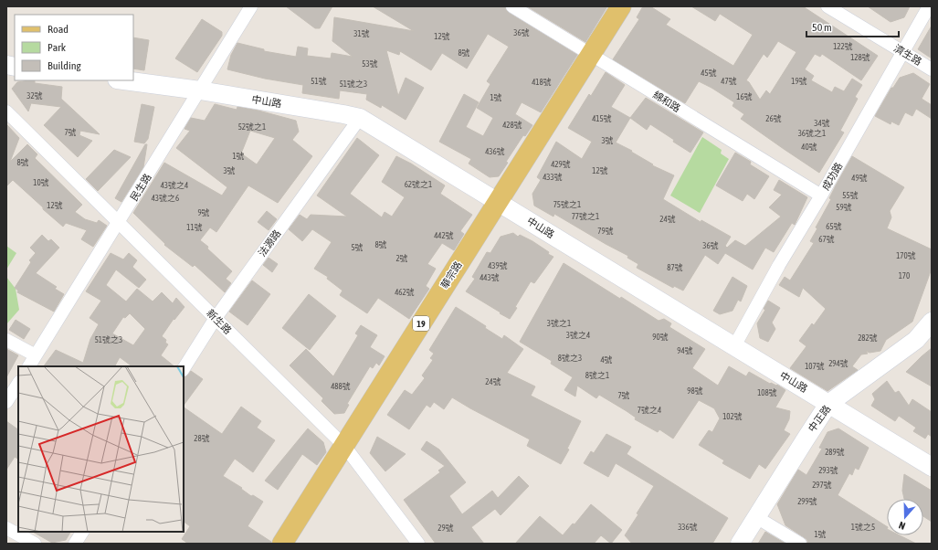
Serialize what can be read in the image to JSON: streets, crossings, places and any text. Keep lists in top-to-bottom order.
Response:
{
  "streets": {
    "main road": [
      "中山路",
      "華宗路",
      "19",
      "中正路"
    ],
    "street": [
      "濟生路",
      "綿和路",
      "成功路",
      "民生路",
      "法源路",
      "新生路"
    ]
  },
  "crossings": [
    ["濟生路", "成功路"],
    ["中山路", "成功路"],
    ["中山路", "民生路"],
    ["中山路", "法源路"],
    ["中山路", "華宗路"],
    ["中山路", "中正路"],
    ["綿和路", "成功路"],
    ["綿和路", "華宗路"],
    ["民生路", "新生路"],
    ["法源路", "新生路"],
    ["華宗路", "新生路"]
  ],
  "house_numbers": [
    "36號",
    "31號",
    "12號",
    "122號",
    "8號",
    "128號",
    "53號",
    "45號",
    "51號",
    "47號",
    "19號",
    "418號",
    "51號之3",
    "32號",
    "16號",
    "1號",
    "415號",
    "26號",
    "34號",
    "428號",
    "52號之1",
    "7號",
    "36號之1",
    "3號",
    "40號",
    "436號",
    "1號",
    "8號",
    "429號",
    "3號",
    "12號",
    "433號",
    "49號",
    "10號",
    "62號之1",
    "43號之4",
    "55號",
    "43號之6",
    "75號之1",
    "12號",
    "59號",
    "9號",
    "77號之1",
    "24號",
    "65號",
    "11號",
    "79號",
    "442號",
    "67號",
    "8號",
    "36號",
    "5號",
    "170號",
    "2號",
    "439號",
    "87號",
    "170",
    "443號",
    "462號",
    "3號之1",
    "3號之4",
    "90號",
    "282號",
    "51號之3",
    "94號",
    "8號之3",
    "4號",
    "294號",
    "107號",
    "8號之1",
    "24號",
    "488號",
    "98號",
    "108號",
    "7號",
    "7號之4",
    "102號",
    "28號",
    "289號",
    "293號",
    "297號",
    "299號",
    "336號",
    "1號之5",
    "29號",
    "1號"
  ],
  "legend": ["Road", "Park", "Building"],
  "scale_bar": "50 m",
  "north": "bottom"
}
